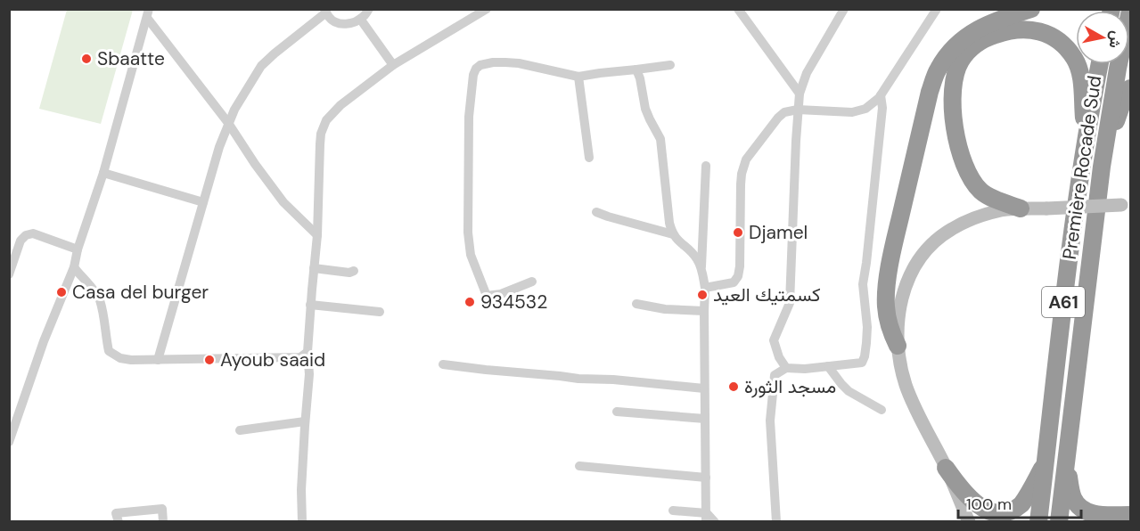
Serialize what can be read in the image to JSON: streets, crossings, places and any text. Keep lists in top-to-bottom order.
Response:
{
  "streets": {
    "highway": ["Première Rocade Sud", "A61"]
  },
  "places": [
    "Sbaatte",
    "Djamel",
    "Casa del burger",
    "كسمتيك العيد",
    "934532",
    "Ayoub saaid",
    "مسجد الثورة"
  ],
  "scale_bar": "100 m",
  "north": "right"
}
